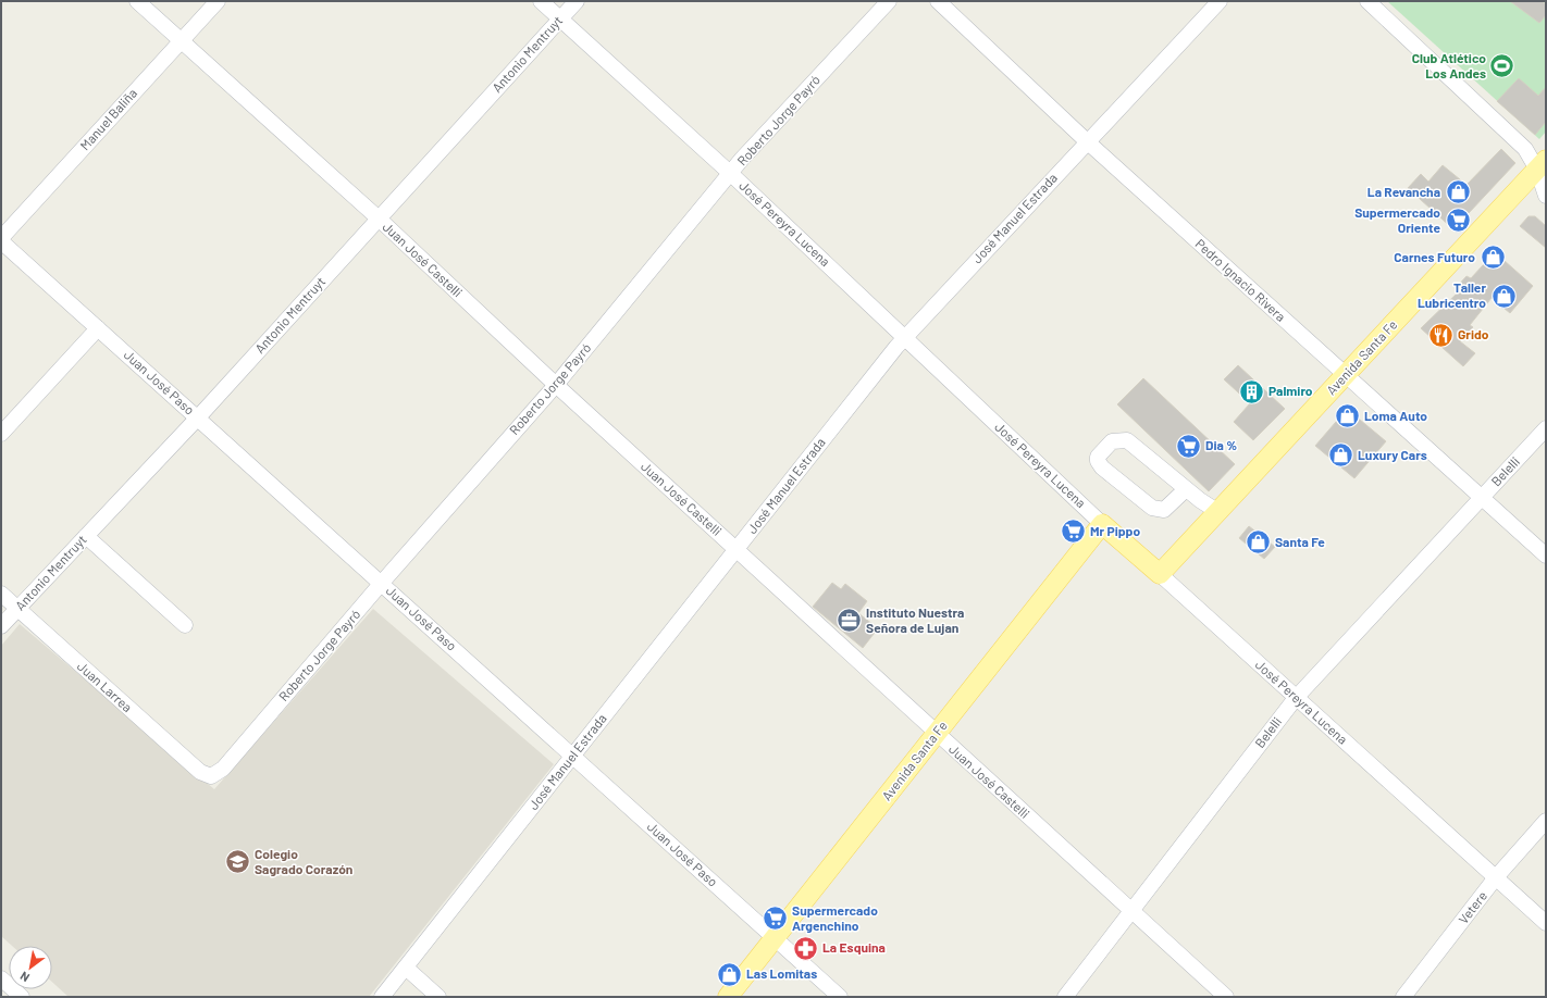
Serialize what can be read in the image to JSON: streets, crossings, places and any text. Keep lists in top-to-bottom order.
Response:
{
  "streets": {
    "main road": ["José Pereyra Lucena", "Avenida Santa Fe"],
    "street": [
      "Antonio Mentruyt",
      "Manuel Baliña",
      "Roberto Jorge Payró",
      "José Manuel Estrada",
      "Juan José Castelli",
      "Pedro Ignacio Rivera",
      "Juan José Paso",
      "Belelli",
      "Juan Larrea",
      "Vetere"
    ]
  },
  "crossings": [
    ["Antonio Mentruyt", "José Pereyra Lucena"],
    ["Antonio Mentruyt", "Juan José Castelli"],
    ["Antonio Mentruyt", "Juan José Paso"],
    ["Antonio Mentruyt", "Juan Larrea"],
    ["Manuel Baliña", "Juan José Castelli"],
    ["Manuel Baliña", "Juan José Paso"],
    ["Roberto Jorge Payró", "José Pereyra Lucena"],
    ["Roberto Jorge Payró", "Juan José Castelli"],
    ["Roberto Jorge Payró", "Juan José Paso"],
    ["Roberto Jorge Payró", "Juan Larrea"],
    ["José Manuel Estrada", "José Pereyra Lucena"],
    ["José Manuel Estrada", "Juan José Castelli"],
    ["José Manuel Estrada", "Pedro Ignacio Rivera"],
    ["José Manuel Estrada", "Juan José Paso"],
    ["José Pereyra Lucena", "Avenida Santa Fe"],
    ["José Pereyra Lucena", "Belelli"],
    ["José Pereyra Lucena", "Vetere"],
    ["Juan José Castelli", "Avenida Santa Fe"],
    ["Juan José Castelli", "Belelli"],
    ["Pedro Ignacio Rivera", "Avenida Santa Fe"],
    ["Pedro Ignacio Rivera", "Belelli"],
    ["Avenida Santa Fe", "Juan José Paso"]
  ],
  "places": {
    "sports": ["Club Atlético Los Andes"],
    "shop": [
      "La Revancha",
      "Carnes Futuro",
      "Taller Lubricentro",
      "Loma Auto",
      "Luxury Cars",
      "Santa Fe",
      "Las Lomitas"
    ],
    "supermarket": [
      "Supermercado Oriente",
      "Dia %",
      "Mr Pippo",
      "Supermercado Argenchino"
    ],
    "restaurant": ["Grido"],
    "building": ["Palmiro"],
    "office": ["Instituto Nuestra Señora de Lujan"],
    "school or university": ["Colegio Sagrado Corazón"],
    "pharmacy": ["La Esquina"]
  },
  "north": "bottom left"
}
